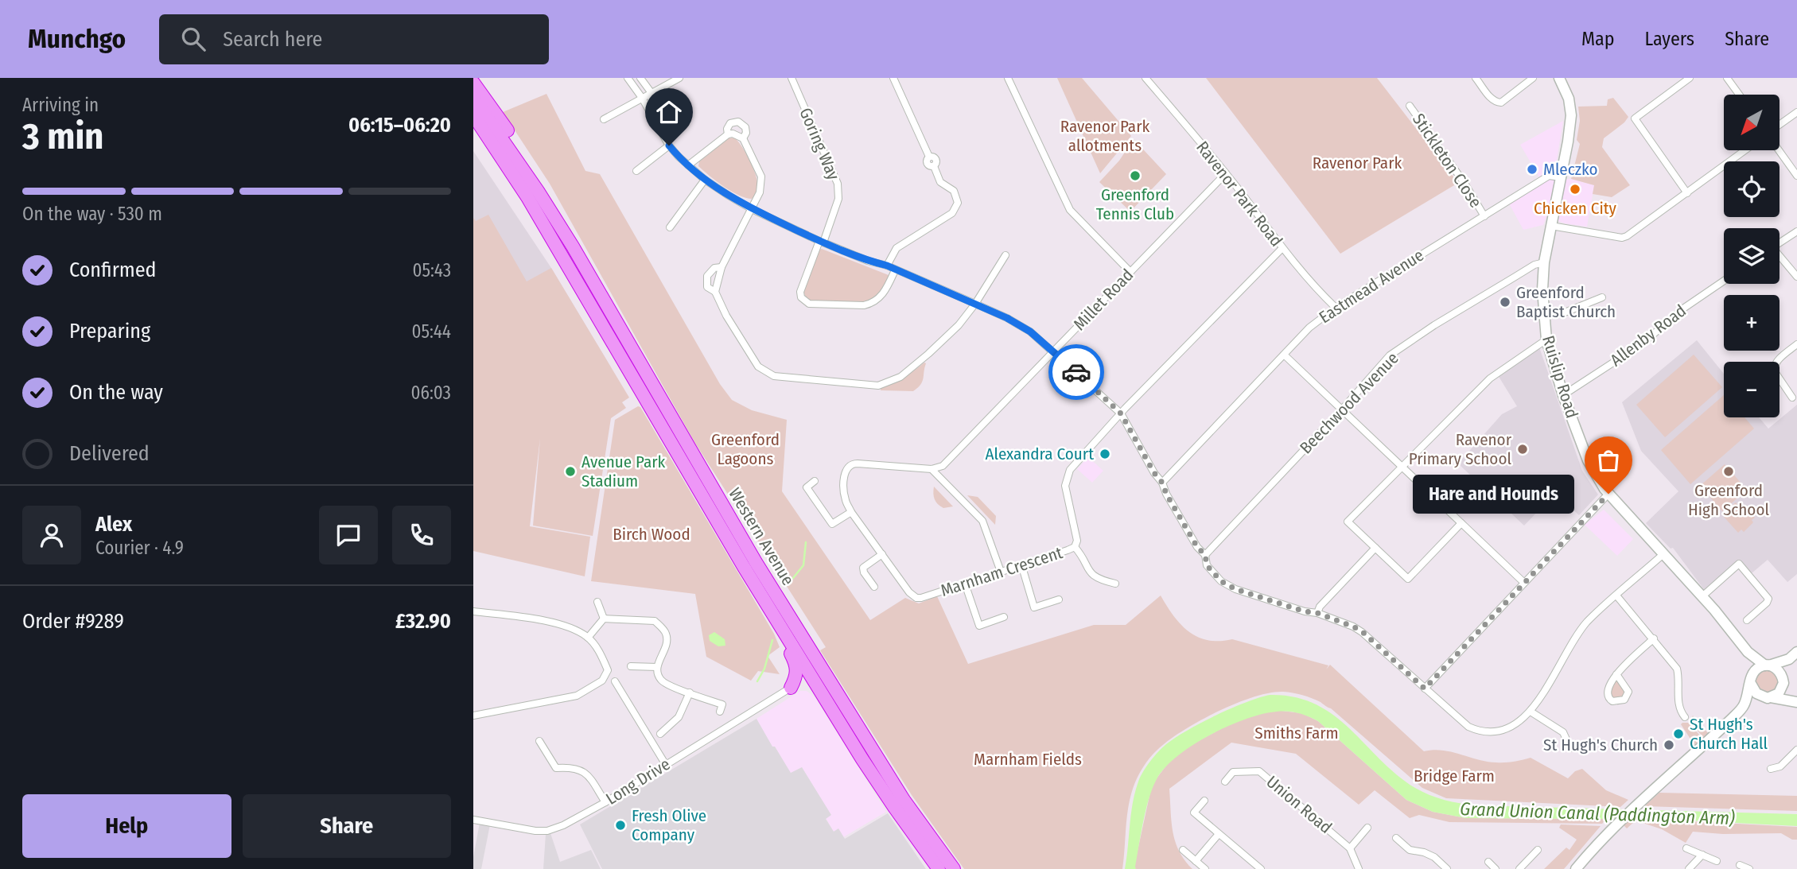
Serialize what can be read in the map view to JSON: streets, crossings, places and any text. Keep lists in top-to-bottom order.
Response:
{
  "streets": {
    "highway": ["Western Avenue"],
    "main road": ["Ruislip Road"],
    "street": [
      "Goring Way",
      "Stickleton Close",
      "Ravenor Park Road",
      "Eastmead Avenue",
      "Millet Road",
      "Allenby Road",
      "Beechwood Avenue",
      "Marnham Crescent",
      "Long Drive",
      "Union Road"
    ]
  },
  "crossings": [
    ["Stickleton Close", "Eastmead Avenue"],
    ["Ravenor Park Road", "Eastmead Avenue"],
    ["Ravenor Park Road", "Millet Road"],
    ["Ravenor Park Road", "Marnham Crescent"],
    ["Eastmead Avenue", "Ruislip Road"],
    ["Millet Road", "Marnham Crescent"],
    ["Allenby Road", "Ruislip Road"],
    ["Ruislip Road", "Beechwood Avenue"]
  ],
  "water": ["Grand Union Canal (Paddington Arm)"],
  "parks": [
    "Ravenor Park allotments",
    "Ravenor Park",
    "Greenford Lagoons",
    "Birch Wood",
    "Smiths Farm",
    "Marnham Fields",
    "Bridge Farm"
  ],
  "places": [
    "Mleczko",
    "Greenford Tennis Club",
    "Chicken City",
    "Greenford Baptist Church",
    "Ravenor Primary School",
    "Alexandra Court",
    "Avenue Park Stadium",
    "Greenford High School",
    "Hare and Hounds",
    "St Hugh's Church Hall",
    "St Hugh's Church",
    "Fresh Olive Company"
  ],
  "north": "bottom left",
  "page": {
    "header": "Munchgo",
    "search": "Search here",
    "nav": ["Map", "Layers", "Share"],
    "heading": ["3 min", "Arriving in", "06:15–06:20"],
    "panel": [
      "Alex",
      "Courier · 4.9",
      "Order #9289",
      "£32.90"
    ],
    "map_buttons": ["+", "−"],
    "bar": "On the way · 530 m",
    "list": [
      ["Confirmed", "05:43"],
      ["Preparing", "05:44"],
      ["On the way", "06:03"],
      "Delivered"
    ],
    "bubble": "Hare and Hounds",
    "buttons": ["Help", "Share"]
  }
}
